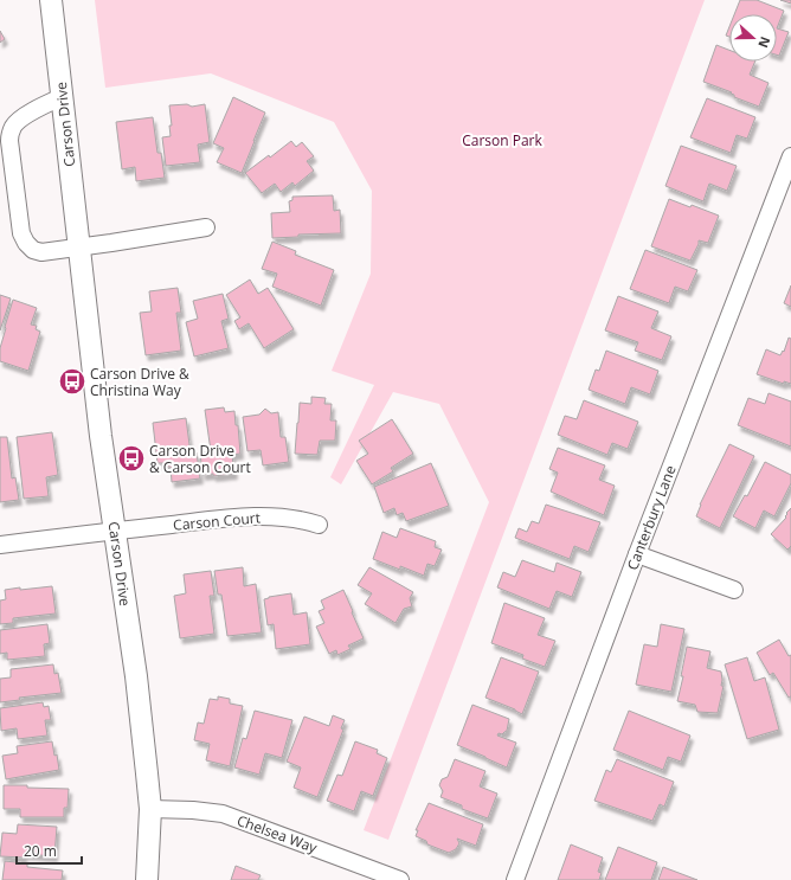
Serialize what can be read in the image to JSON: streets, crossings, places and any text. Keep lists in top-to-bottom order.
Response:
{
  "streets": {
    "street": [
      "Carson Drive",
      "Canterbury Lane",
      "Carson Court",
      "Chelsea Way"
    ]
  },
  "crossings": [
    ["Carson Drive", "Carson Court"],
    ["Carson Drive", "Chelsea Way"]
  ],
  "parks": ["Carson Park"],
  "places": {
    "bus stop": ["Carson Drive & Christina Way", "Carson Drive & Carson Court"]
  },
  "scale_bar": "20 m",
  "north": "right"
}
